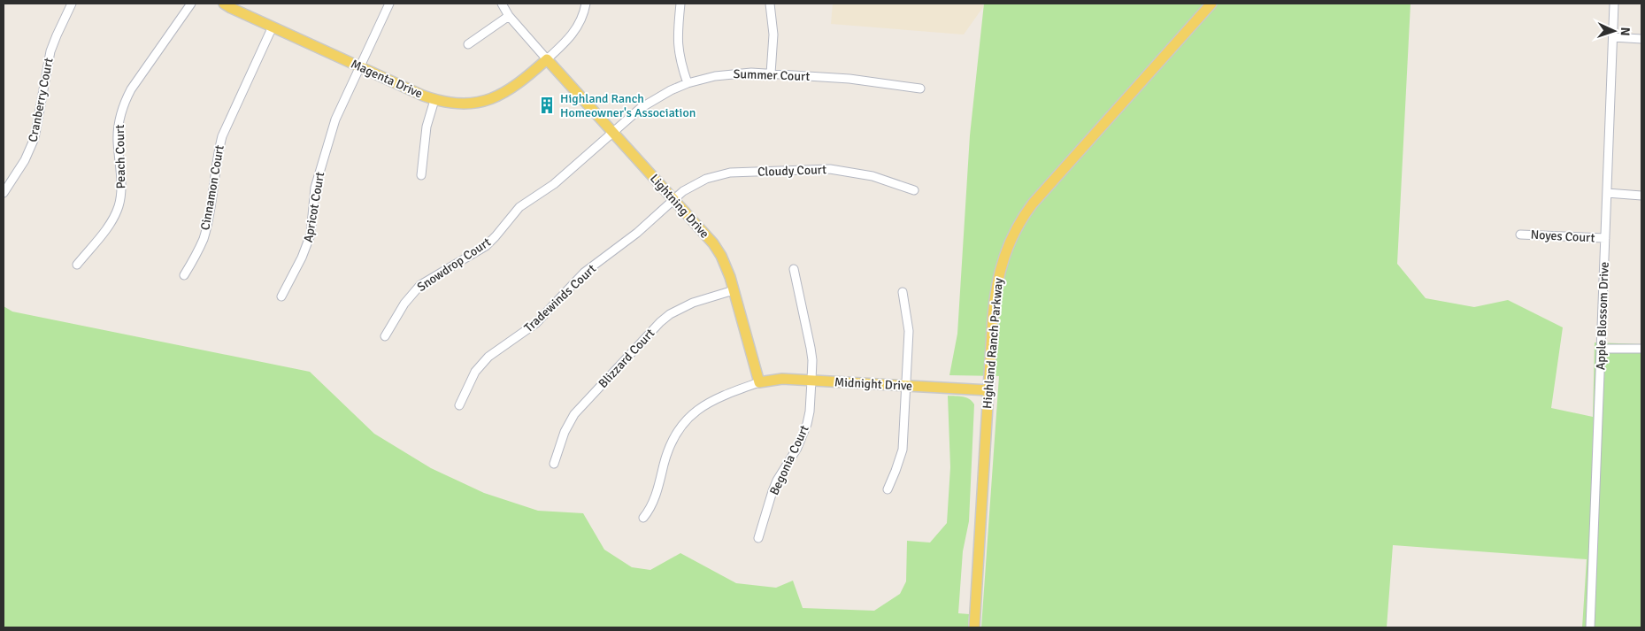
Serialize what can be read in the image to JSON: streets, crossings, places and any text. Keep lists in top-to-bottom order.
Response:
{
  "streets": {
    "main road": [
      "Magenta Drive",
      "Lightning Drive",
      "Highland Ranch Parkway",
      "Midnight Drive"
    ],
    "street": [
      "Summer Court",
      "Cranberry Court",
      "Peach Court",
      "Cloudy Court",
      "Cinnamon Court",
      "Apricot Court",
      "Noyes Court",
      "Snowdrop Court",
      "Tradewinds Court",
      "Apple Blossom Drive",
      "Blizzard Court",
      "Begonia Court"
    ]
  },
  "crossings": [
    ["Summer Court", "Lightning Drive"],
    ["Summer Court", "Snowdrop Court"],
    ["Magenta Drive", "Cinnamon Court"],
    ["Magenta Drive", "Lightning Drive"],
    ["Magenta Drive", "Apricot Court"],
    ["Cloudy Court", "Lightning Drive"],
    ["Cloudy Court", "Tradewinds Court"],
    ["Lightning Drive", "Snowdrop Court"],
    ["Lightning Drive", "Tradewinds Court"],
    ["Lightning Drive", "Blizzard Court"],
    ["Lightning Drive", "Midnight Drive"],
    ["Noyes Court", "Apple Blossom Drive"],
    ["Highland Ranch Parkway", "Midnight Drive"],
    ["Midnight Drive", "Begonia Court"]
  ],
  "places": {
    "building": ["Highland Ranch Homeowner's Association"]
  },
  "north": "right"
}
